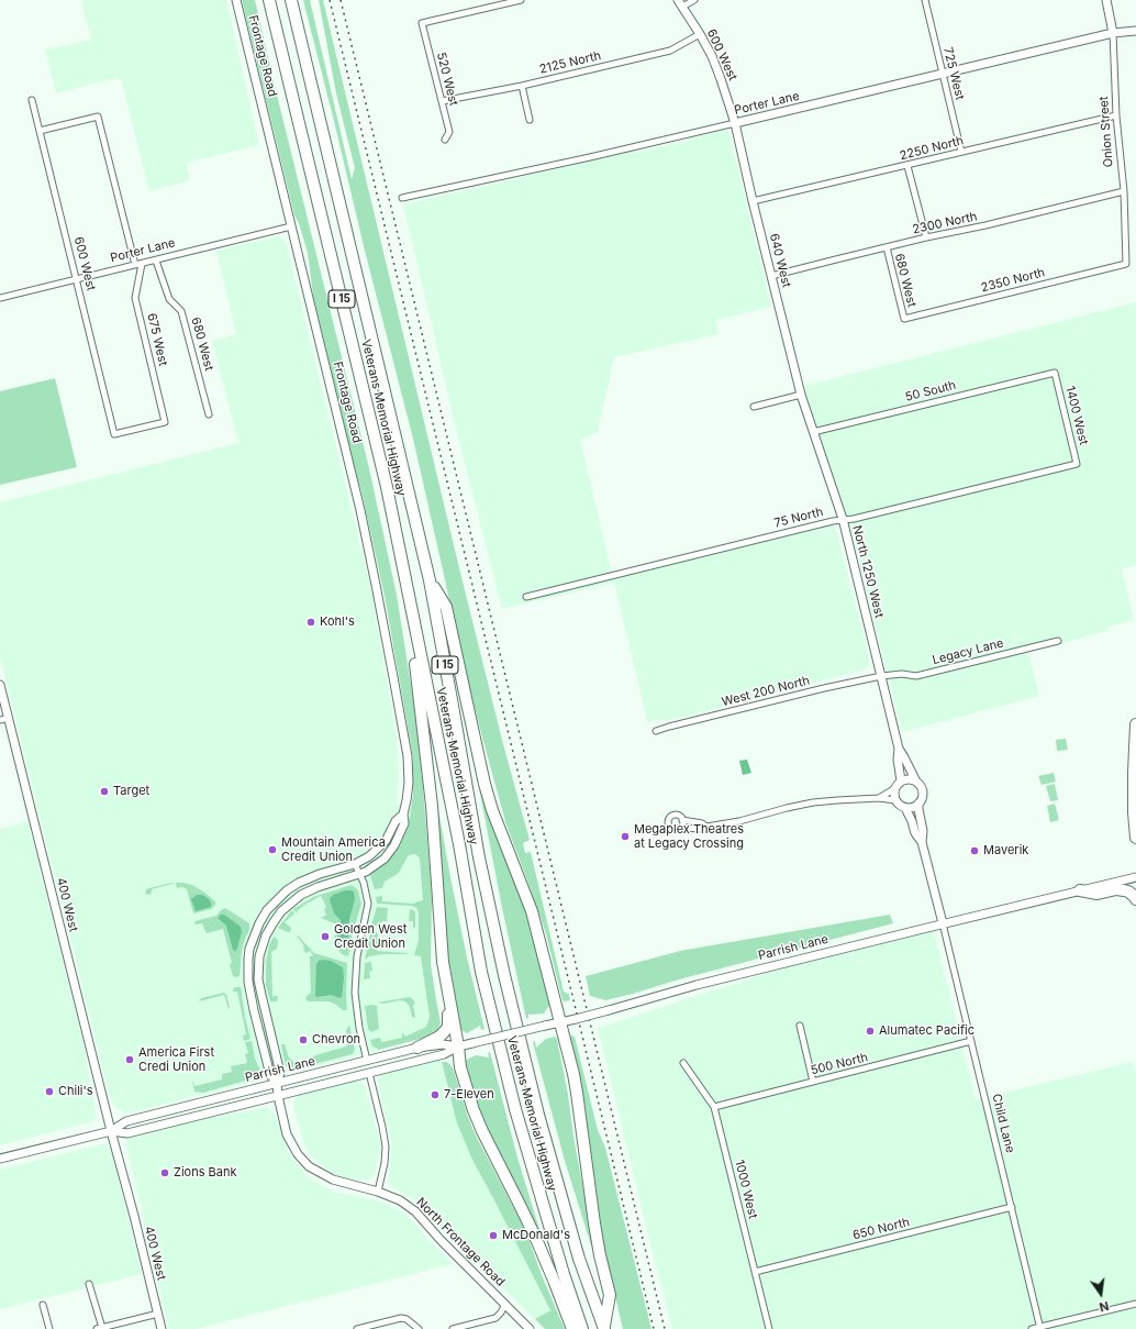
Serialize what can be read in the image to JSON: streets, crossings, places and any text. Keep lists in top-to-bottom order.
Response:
{
  "streets": {
    "highway": ["I 15", "Veterans Memorial Highway"],
    "street": [
      "600 West",
      "Frontage Road",
      "2125 North",
      "725 West",
      "520 West",
      "Porter Lane",
      "Onion Street",
      "2250 North",
      "2300 North",
      "640 West",
      "680 West",
      "2350 North",
      "675 West",
      "50 South",
      "1400 West",
      "75 North",
      "North 1250 West",
      "Legacy Lane",
      "West 200 North",
      "400 West",
      "Parrish Lane",
      "500 North",
      "Child Lane",
      "1000 West",
      "650 North",
      "North Frontage Road"
    ]
  },
  "crossings": [
    ["600 West", "2125 North"],
    ["600 West", "Porter Lane"],
    ["600 West", "640 West"],
    ["600 West", "675 West"],
    ["Frontage Road", "Porter Lane"],
    ["Frontage Road", "Parrish Lane"],
    ["Frontage Road", "North Frontage Road"],
    ["2125 North", "520 West"],
    ["725 West", "Porter Lane"],
    ["725 West", "2250 North"],
    ["Porter Lane", "Onion Street"],
    ["Porter Lane", "640 West"],
    ["Porter Lane", "680 West"],
    ["Porter Lane", "675 West"],
    ["Onion Street", "2250 North"],
    ["Onion Street", "2300 North"],
    ["Onion Street", "2350 North"],
    ["2250 North", "640 West"],
    ["2300 North", "640 West"],
    ["2300 North", "680 West"],
    ["640 West", "North 1250 West"],
    ["680 West", "2350 North"],
    ["50 South", "1400 West"],
    ["50 South", "North 1250 West"],
    ["1400 West", "75 North"],
    ["75 North", "North 1250 West"],
    ["North 1250 West", "Legacy Lane"],
    ["North 1250 West", "West 200 North"],
    ["Legacy Lane", "West 200 North"],
    ["400 West", "Parrish Lane"],
    ["Parrish Lane", "Child Lane"],
    ["Parrish Lane", "North Frontage Road"],
    ["500 North", "Child Lane"],
    ["500 North", "1000 West"],
    ["Child Lane", "650 North"],
    ["1000 West", "650 North"]
  ],
  "places": [
    "Kohl's",
    "Target",
    "Megaplex Theatres at Legacy Crossing",
    "Mountain America Credit Union",
    "Maverik",
    "Golden West Credit Union",
    "Alumatec Pacific",
    "Chevron",
    "America First Credi Union",
    "Chili's",
    "7-Eleven",
    "Zions Bank",
    "McDonald's"
  ],
  "north": "bottom"
}
